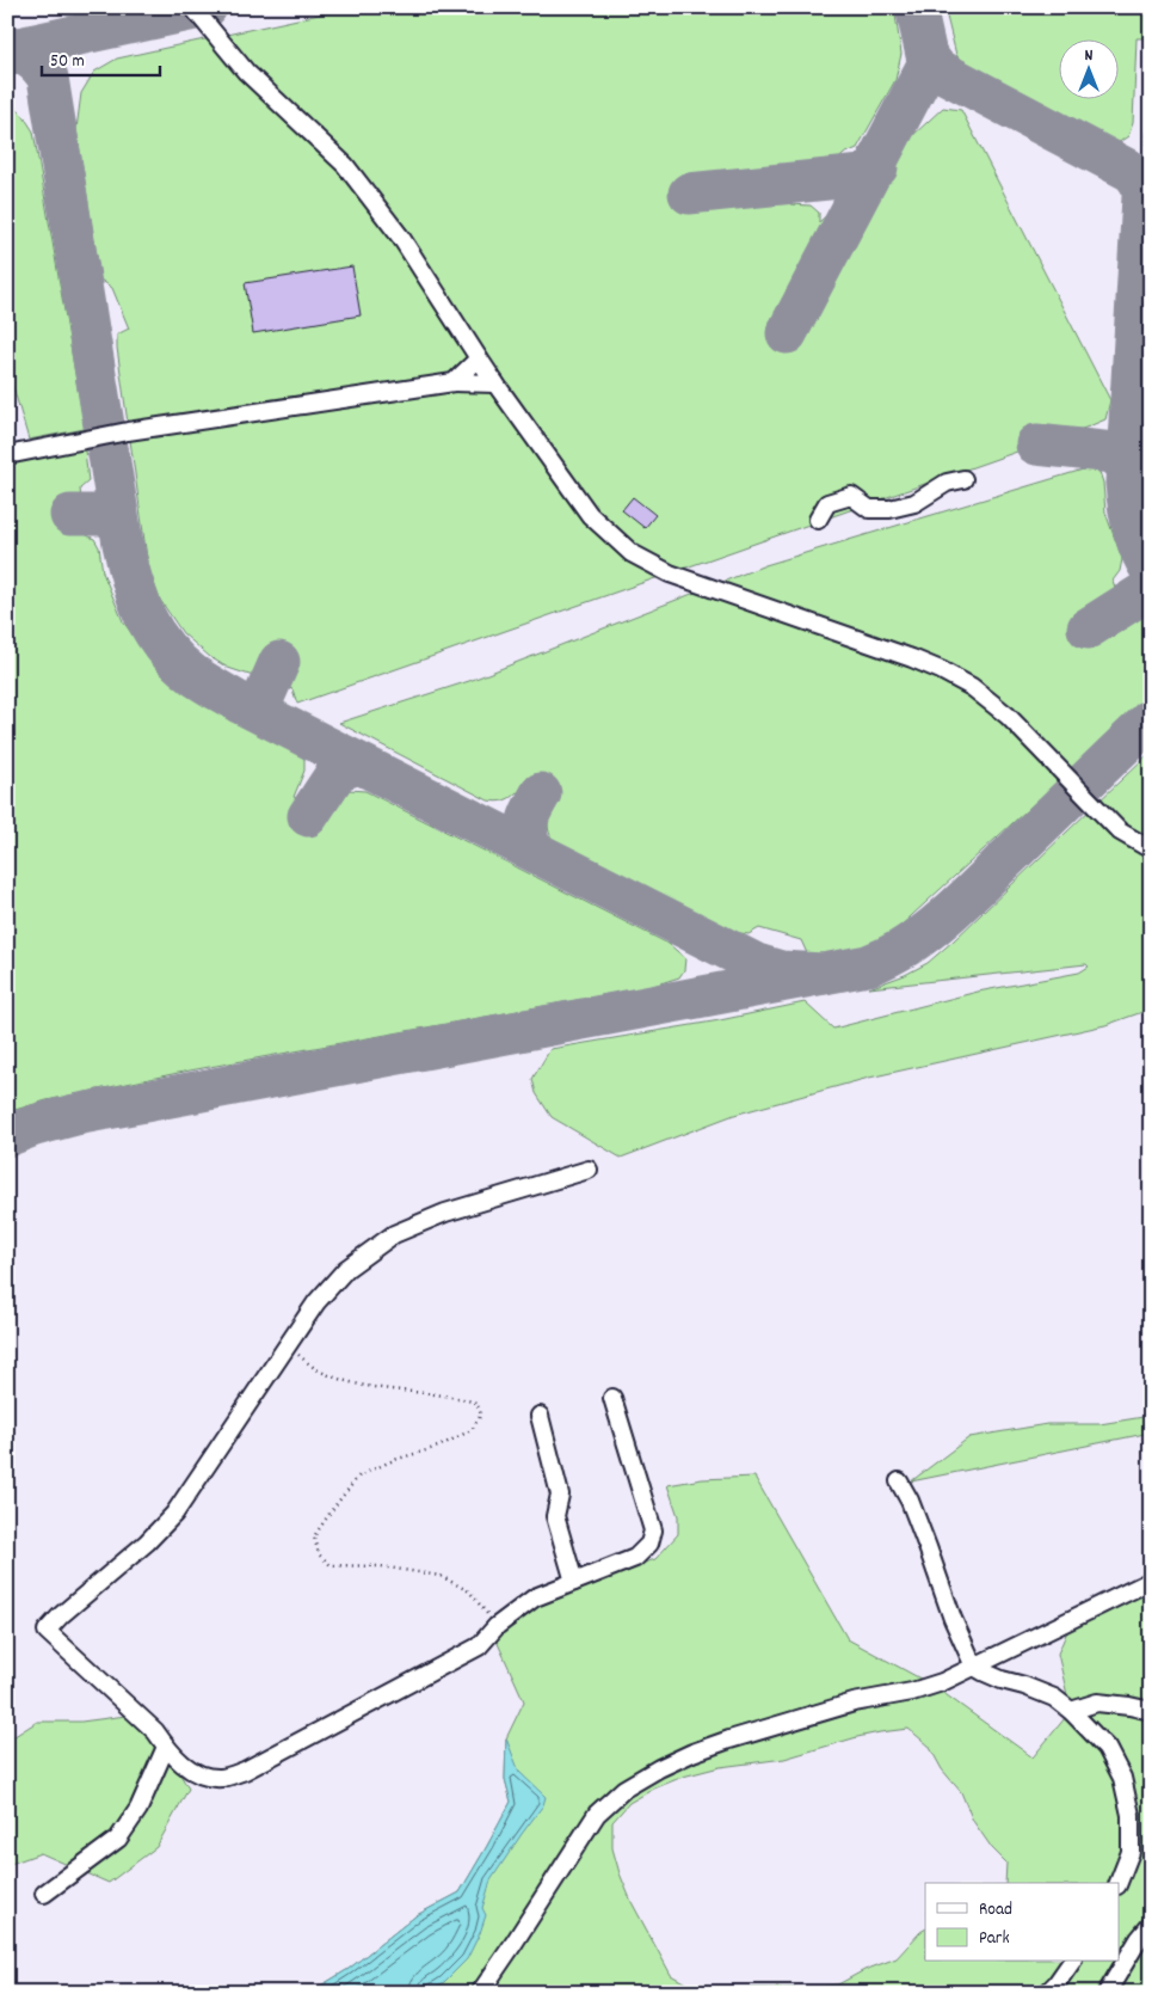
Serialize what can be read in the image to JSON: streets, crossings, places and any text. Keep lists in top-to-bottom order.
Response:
{
  "legend": ["Road", "Park"],
  "scale_bar": "50 m",
  "north": "top"
}
